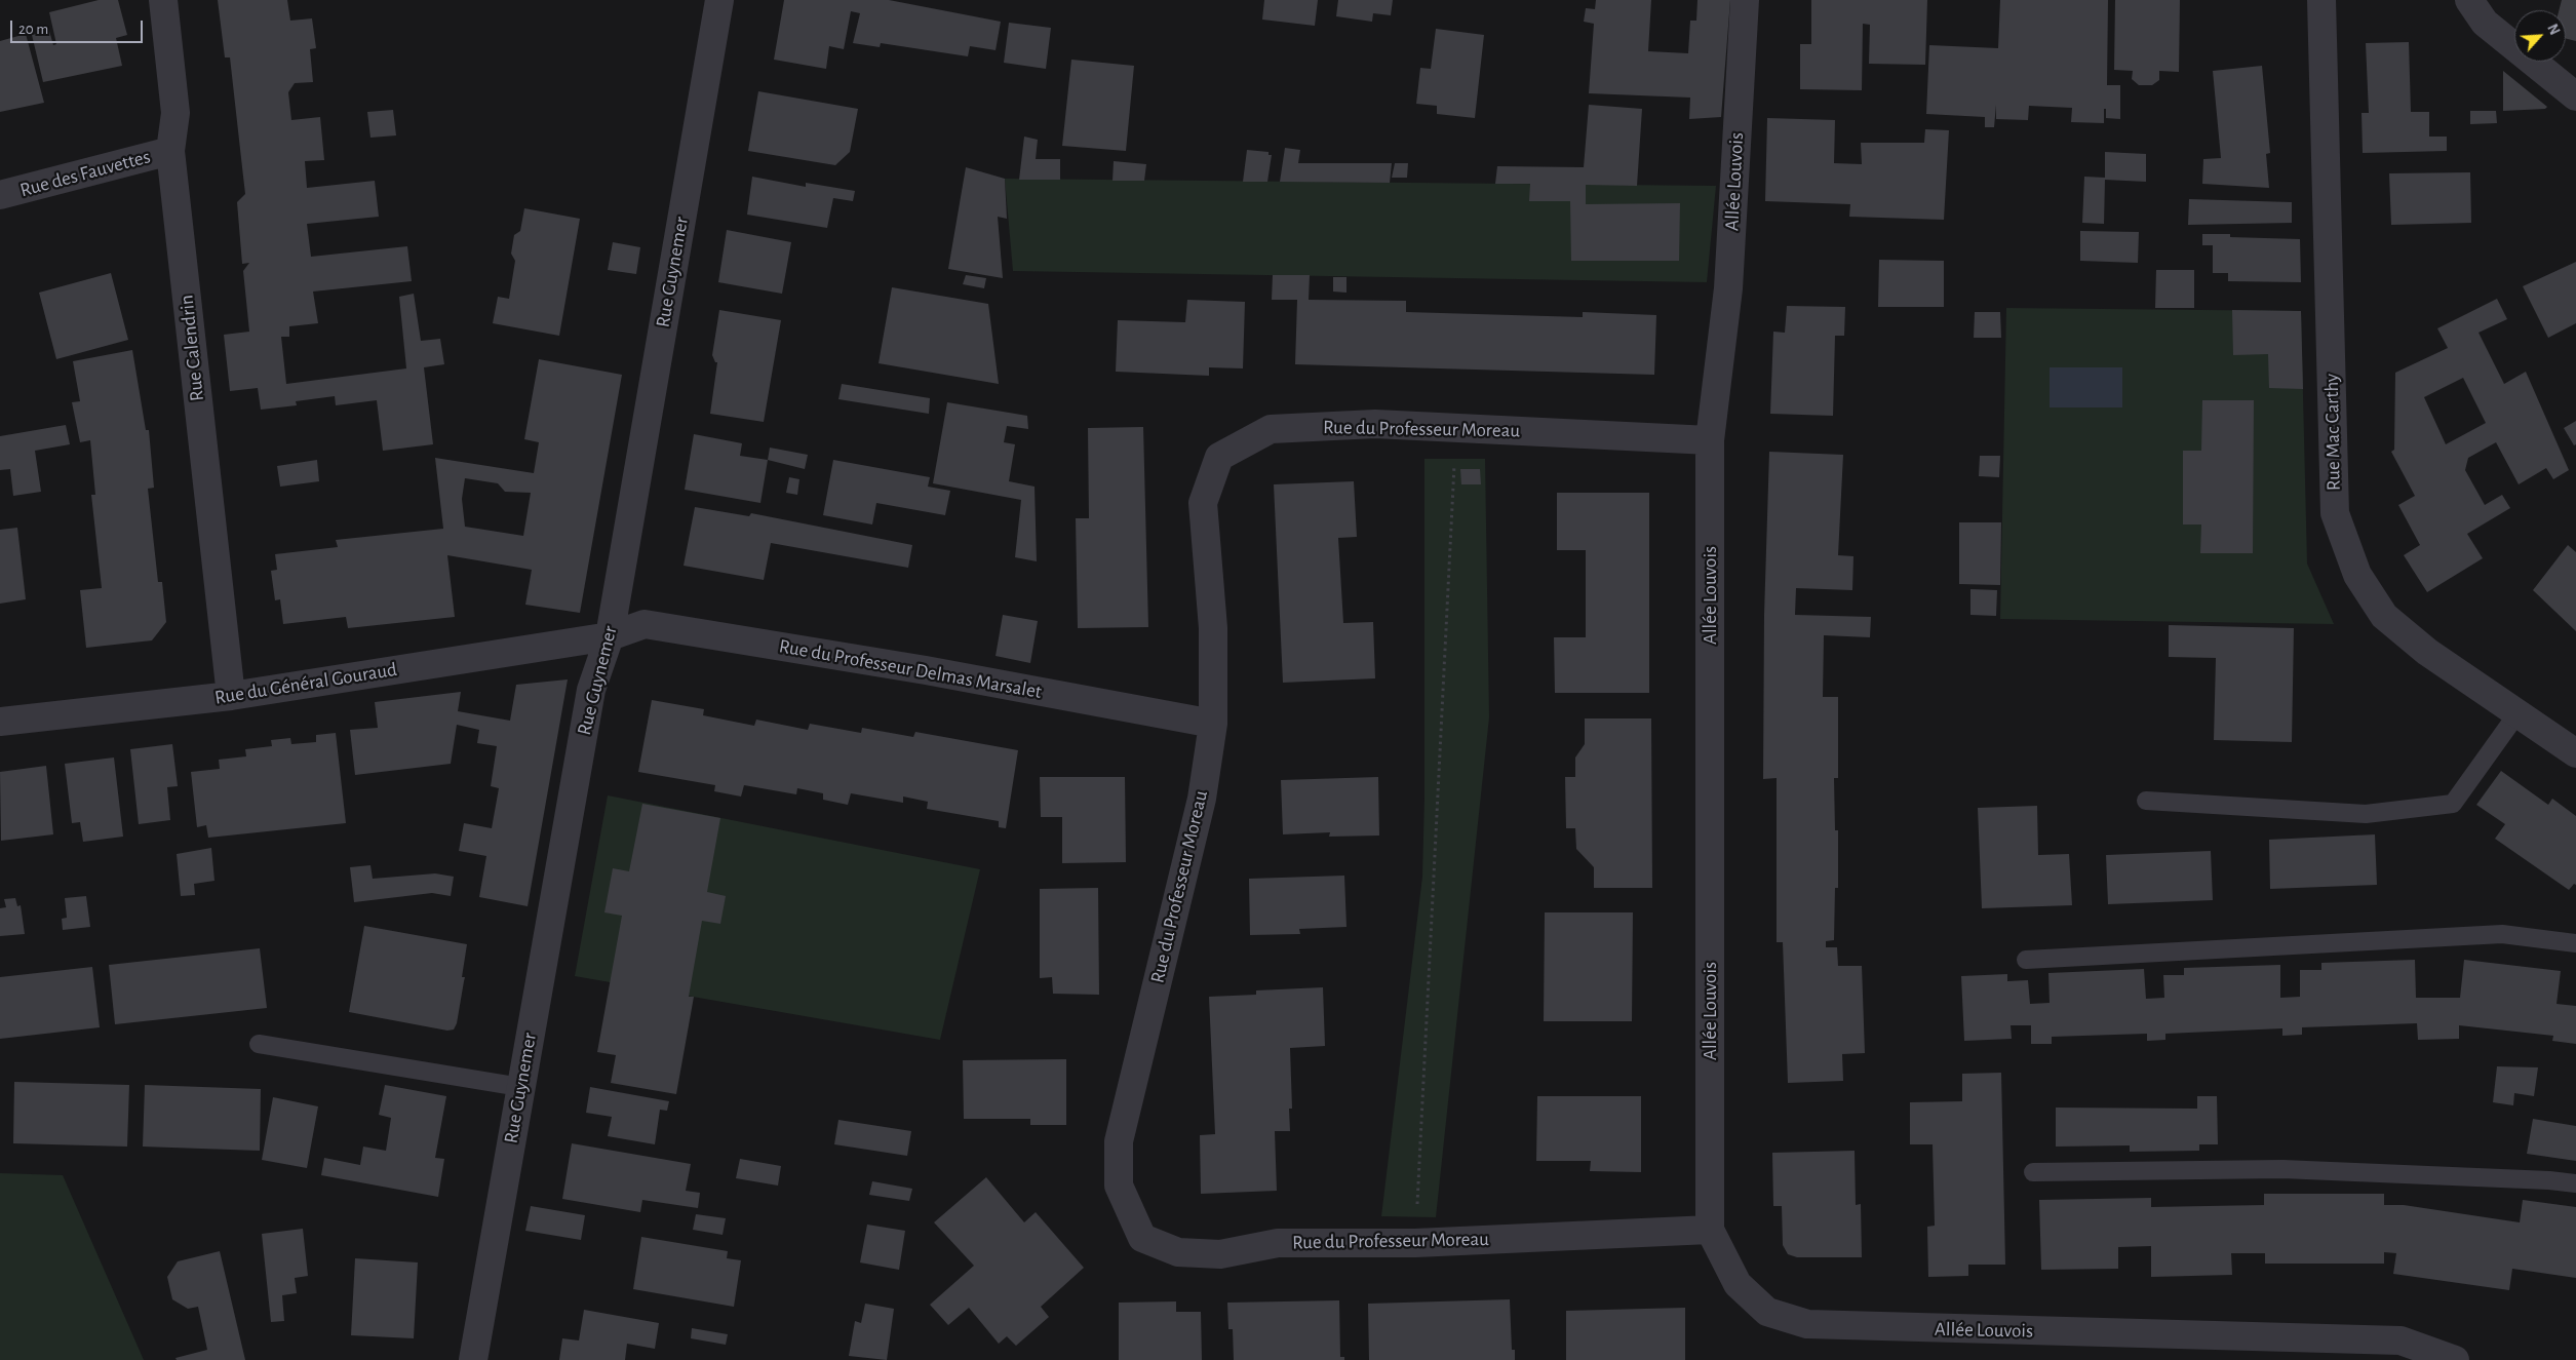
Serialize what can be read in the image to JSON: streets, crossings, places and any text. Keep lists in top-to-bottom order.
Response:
{
  "streets": {
    "street": [
      "Rue des Fauvettes",
      "Allée Louvois",
      "Rue Guynemer",
      "Rue Calendrin",
      "Rue du Professeur Moreau",
      "Rue Mac Carthy",
      "Rue du Professeur Delmas Marsalet",
      "Rue du Général Gouraud"
    ]
  },
  "crossings": [
    ["Rue des Fauvettes", "Rue Calendrin"],
    ["Allée Louvois", "Rue du Professeur Moreau"],
    ["Rue Guynemer", "Rue du Professeur Delmas Marsalet"],
    ["Rue Guynemer", "Rue du Général Gouraud"],
    ["Rue Calendrin", "Rue du Général Gouraud"],
    ["Rue du Professeur Moreau", "Rue du Professeur Delmas Marsalet"],
    ["Rue du Professeur Delmas Marsalet", "Rue du Général Gouraud"]
  ],
  "scale_bar": "20 m",
  "north": "top right"
}
